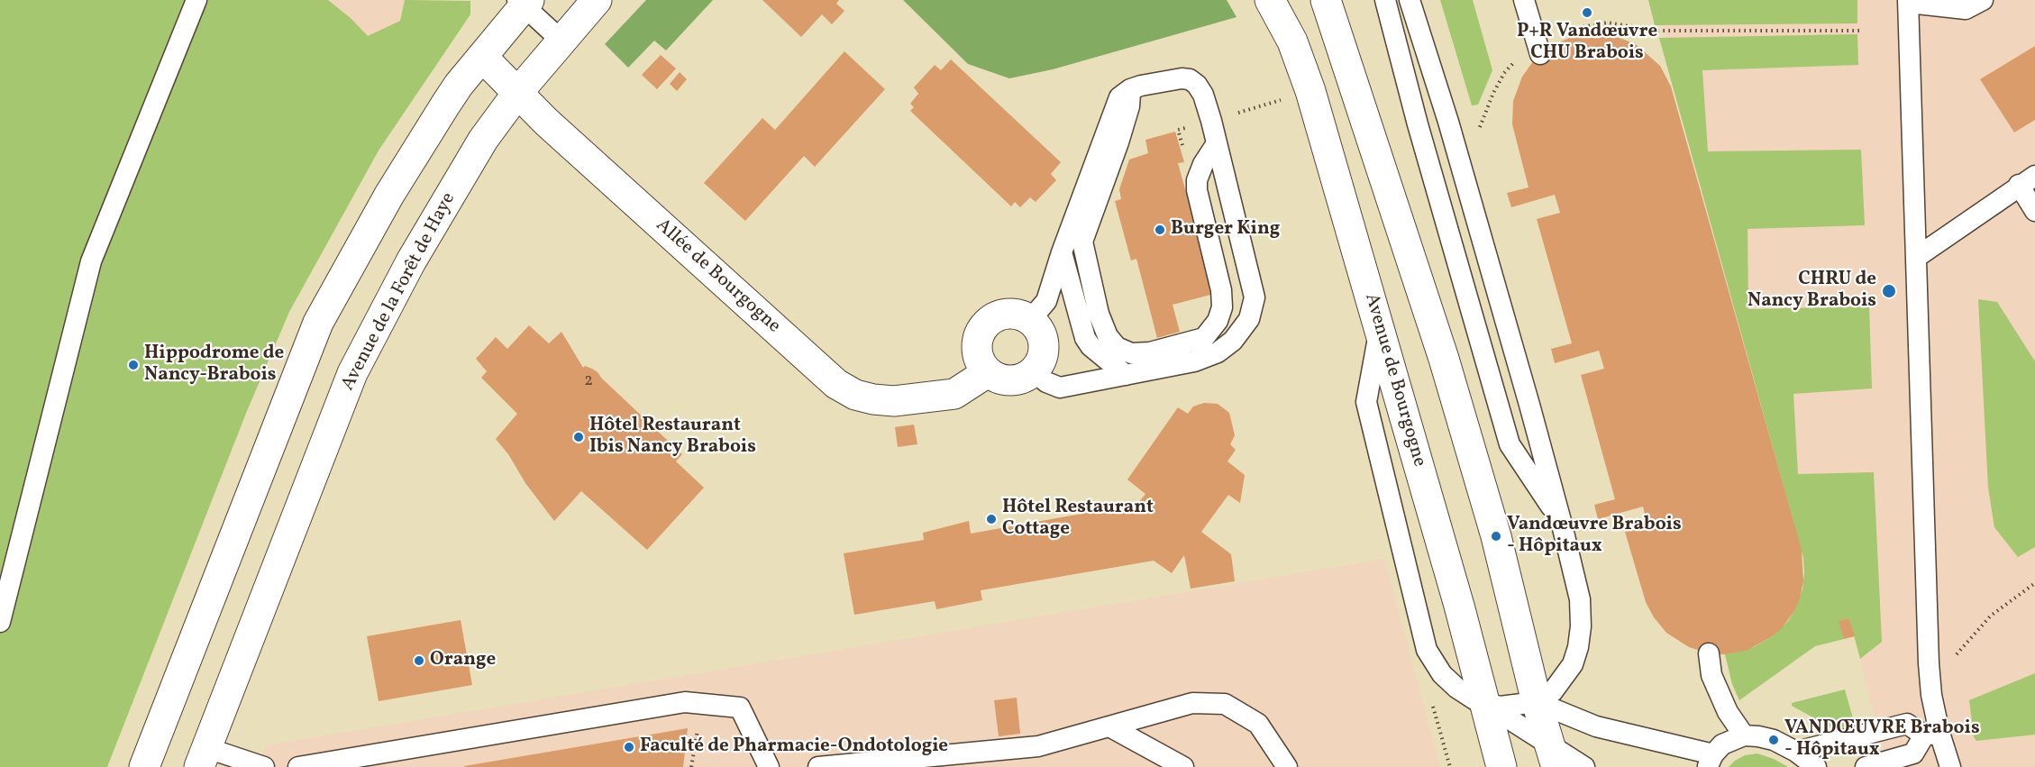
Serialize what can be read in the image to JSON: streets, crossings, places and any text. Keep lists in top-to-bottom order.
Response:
{
  "streets": {
    "street": ["Allée de Bourgogne", "Avenue de la Forêt de Haye", "Avenue de Bourgogne"]
  },
  "crossings": [
    ["Allée de Bourgogne", "Avenue de la Forêt de Haye"]
  ],
  "places": [
    "P+R Vandœuvre CHU Brabois",
    "Burger King",
    "CHRU de Nancy Brabois",
    "Hippodrome de Nancy-Brabois",
    "Hôtel Restaurant Ibis Nancy Brabois",
    "Hôtel Restaurant Cottage",
    "Vandœuvre Brabois - Hôpitaux",
    "Orange",
    "VANDŒUVRE Brabois - Hôpitaux",
    "Faculté de Pharmacie-Ondotologie"
  ],
  "house_numbers": ["2"]
}
